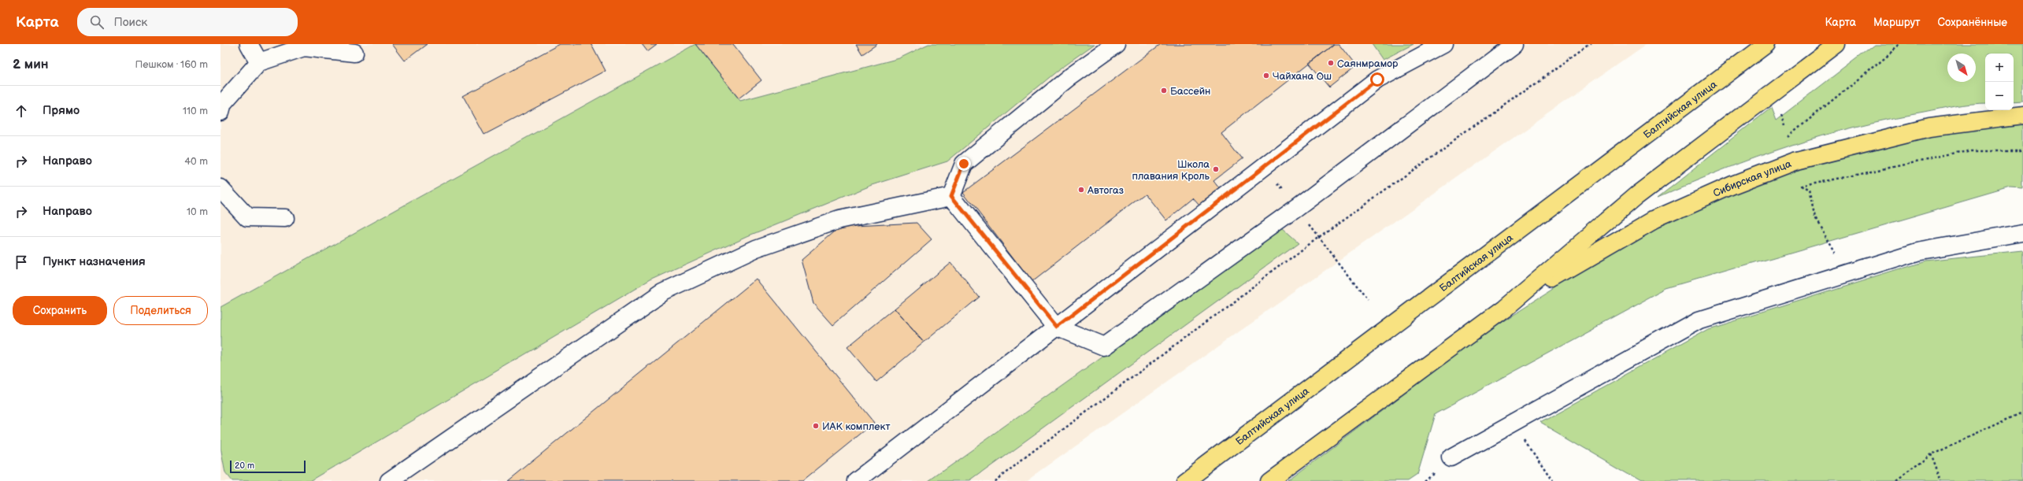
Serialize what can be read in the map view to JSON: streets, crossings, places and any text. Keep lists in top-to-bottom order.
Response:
{
  "streets": {
    "main road": ["Балтийская улица", "Сибирская улица"]
  },
  "places": [
    "Саянмрамор",
    "Чайхана Ош",
    "Бассейн",
    "Школа плавания Кроль",
    "Автогаз",
    "ИАК комплект"
  ],
  "scale_bar": "20 m",
  "north": "bottom right",
  "page": {
    "header": "Карта",
    "search": "Поиск",
    "nav": ["Карта", "Маршрут", "Сохранённые"],
    "heading": ["2 мин", "Пешком · 160 m"],
    "map_buttons": ["+", "−"],
    "list": [
      ["Прямо", "110 m"],
      ["Направо", "40 m"],
      ["Направо", "10 m"],
      "Пункт назначения"
    ],
    "buttons": ["Сохранить", "Поделиться"],
    "scale": "20 m"
  }
}
